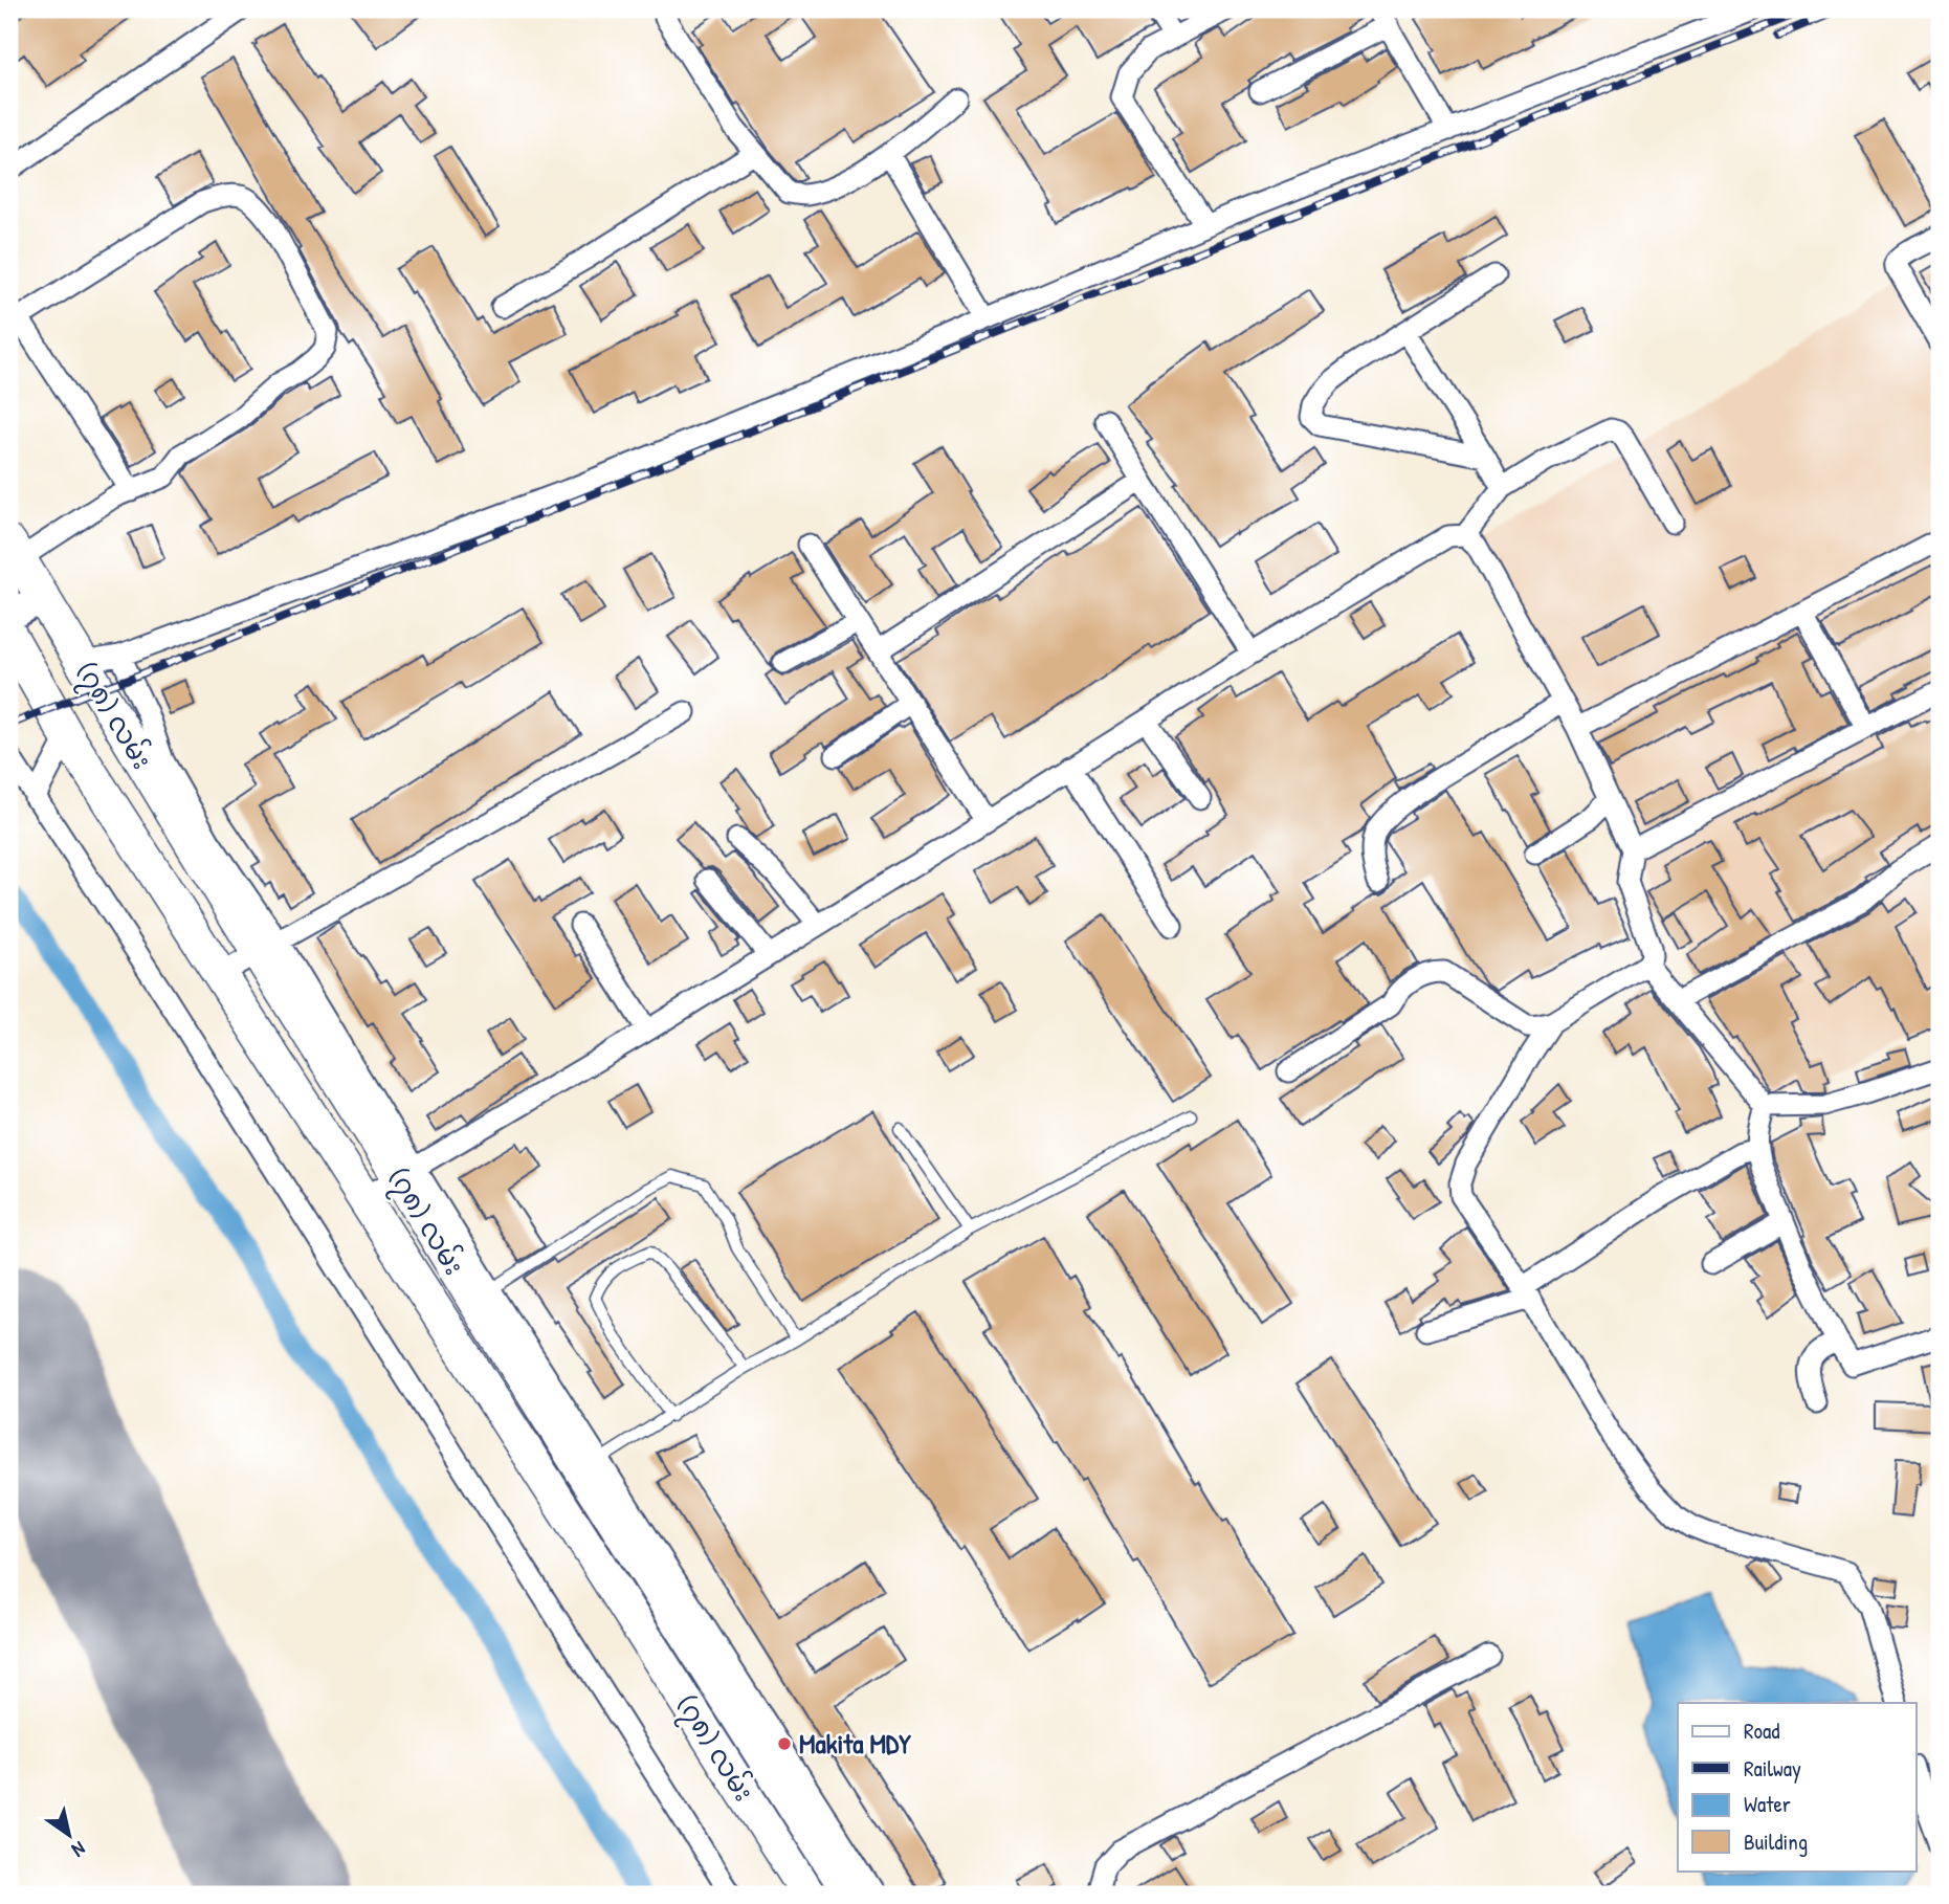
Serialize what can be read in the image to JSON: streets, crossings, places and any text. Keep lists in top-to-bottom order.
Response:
{
  "streets": {
    "main road": ["(၇၈) လမ်း"]
  },
  "places": ["Makita MDY"],
  "legend": [
    "Road",
    "Railway",
    "Water",
    "Building"
  ],
  "north": "bottom right"
}
